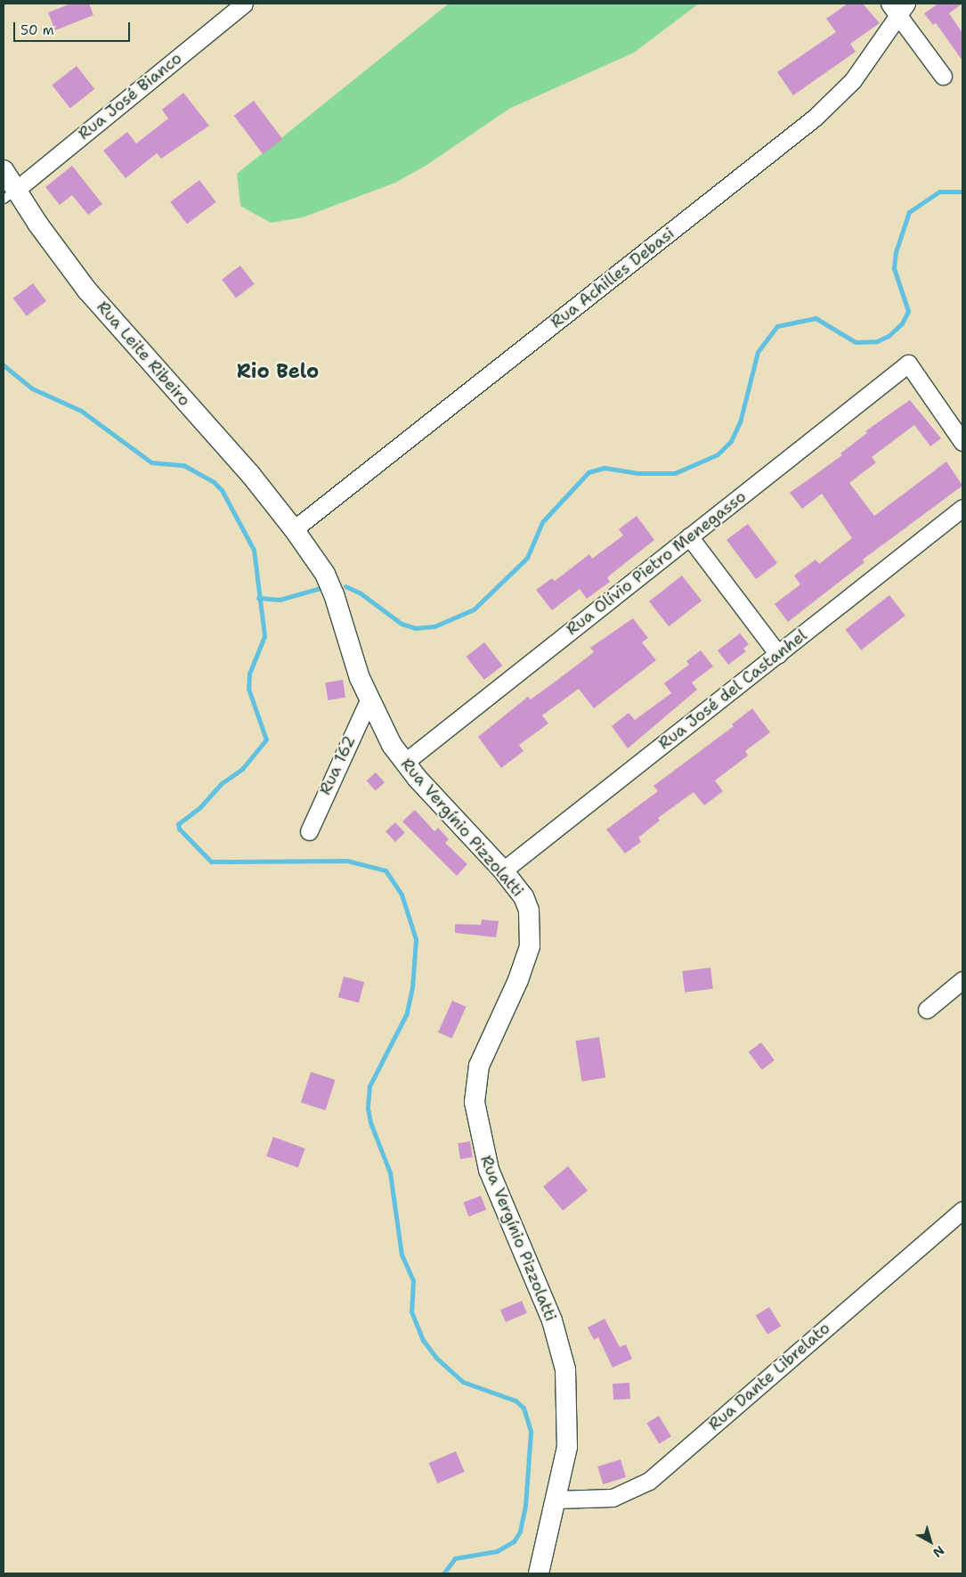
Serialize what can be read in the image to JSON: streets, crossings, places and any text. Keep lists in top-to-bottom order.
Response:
{
  "streets": {
    "street": [
      "Rua José Bianco",
      "Rua Achilles Debasi",
      "Rua Leite Ribeiro",
      "Rua Olívio Pietro Menegasso",
      "Rua José del Castanhel",
      "Rua 162",
      "Rua Vergínio Pizzolatti",
      "Rua Dante Librelato"
    ]
  },
  "crossings": [
    ["Rua José Bianco", "Rua Leite Ribeiro"],
    ["Rua Achilles Debasi", "Rua Leite Ribeiro"],
    ["Rua Achilles Debasi", "Rua Vergínio Pizzolatti"],
    ["Rua Leite Ribeiro", "Rua Vergínio Pizzolatti"],
    ["Rua Olívio Pietro Menegasso", "Rua Vergínio Pizzolatti"],
    ["Rua José del Castanhel", "Rua Vergínio Pizzolatti"],
    ["Rua 162", "Rua Vergínio Pizzolatti"],
    ["Rua Vergínio Pizzolatti", "Rua Dante Librelato"]
  ],
  "districts": ["Rio Belo"],
  "scale_bar": "50 m",
  "north": "bottom right"
}
